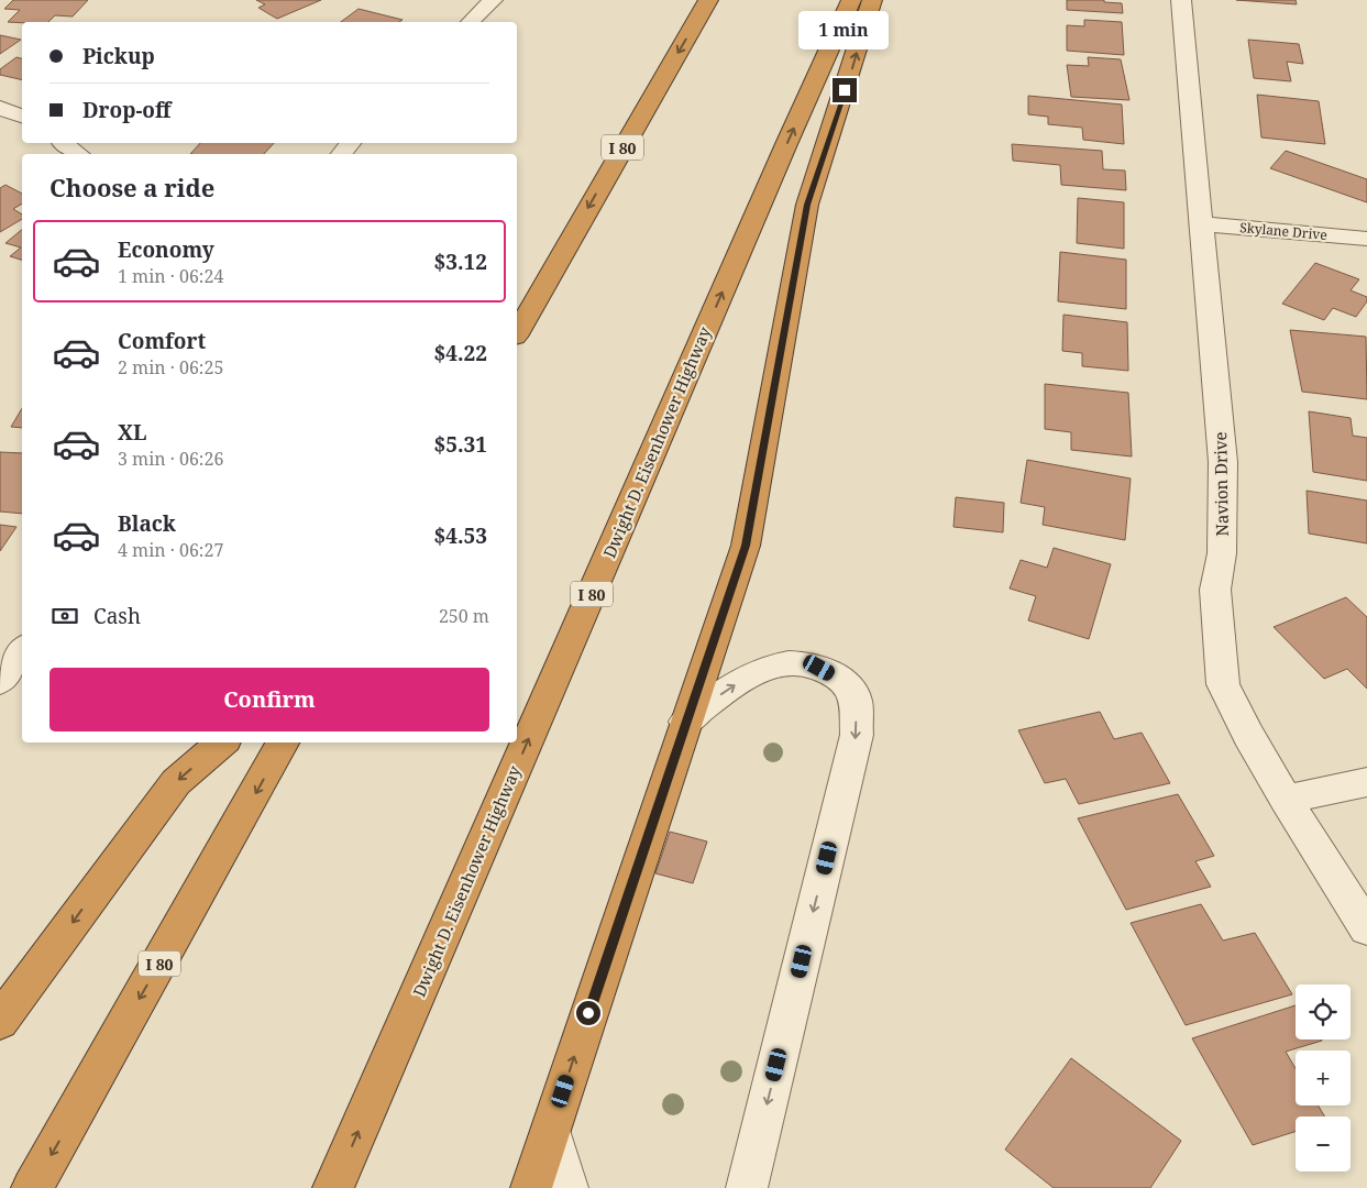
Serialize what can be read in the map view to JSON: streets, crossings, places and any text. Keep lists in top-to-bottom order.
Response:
{
  "streets": {
    "highway": ["I 80", "Dwight D. Eisenhower Highway"],
    "street": ["Skylane Drive", "Navion Drive"]
  },
  "crossings": [
    ["Skylane Drive", "Navion Drive"]
  ],
  "page": {
    "bubble": "1 min",
    "banner": ["Pickup", "Drop-off"],
    "heading": "Choose a ride",
    "list": [
      {
        "name": "Economy",
        "note": "1 min · 06:24",
        "value": "$3.12"
      },
      {
        "name": "Comfort",
        "note": "2 min · 06:25",
        "value": "$4.22"
      },
      {
        "name": "XL",
        "note": "3 min · 06:26",
        "value": "$5.31"
      },
      {
        "name": "Black",
        "note": "4 min · 06:27",
        "value": "$4.53"
      }
    ],
    "pay": ["Cash", "250 m"],
    "buttons": "Confirm",
    "map_buttons": ["+", "−"]
  }
}
